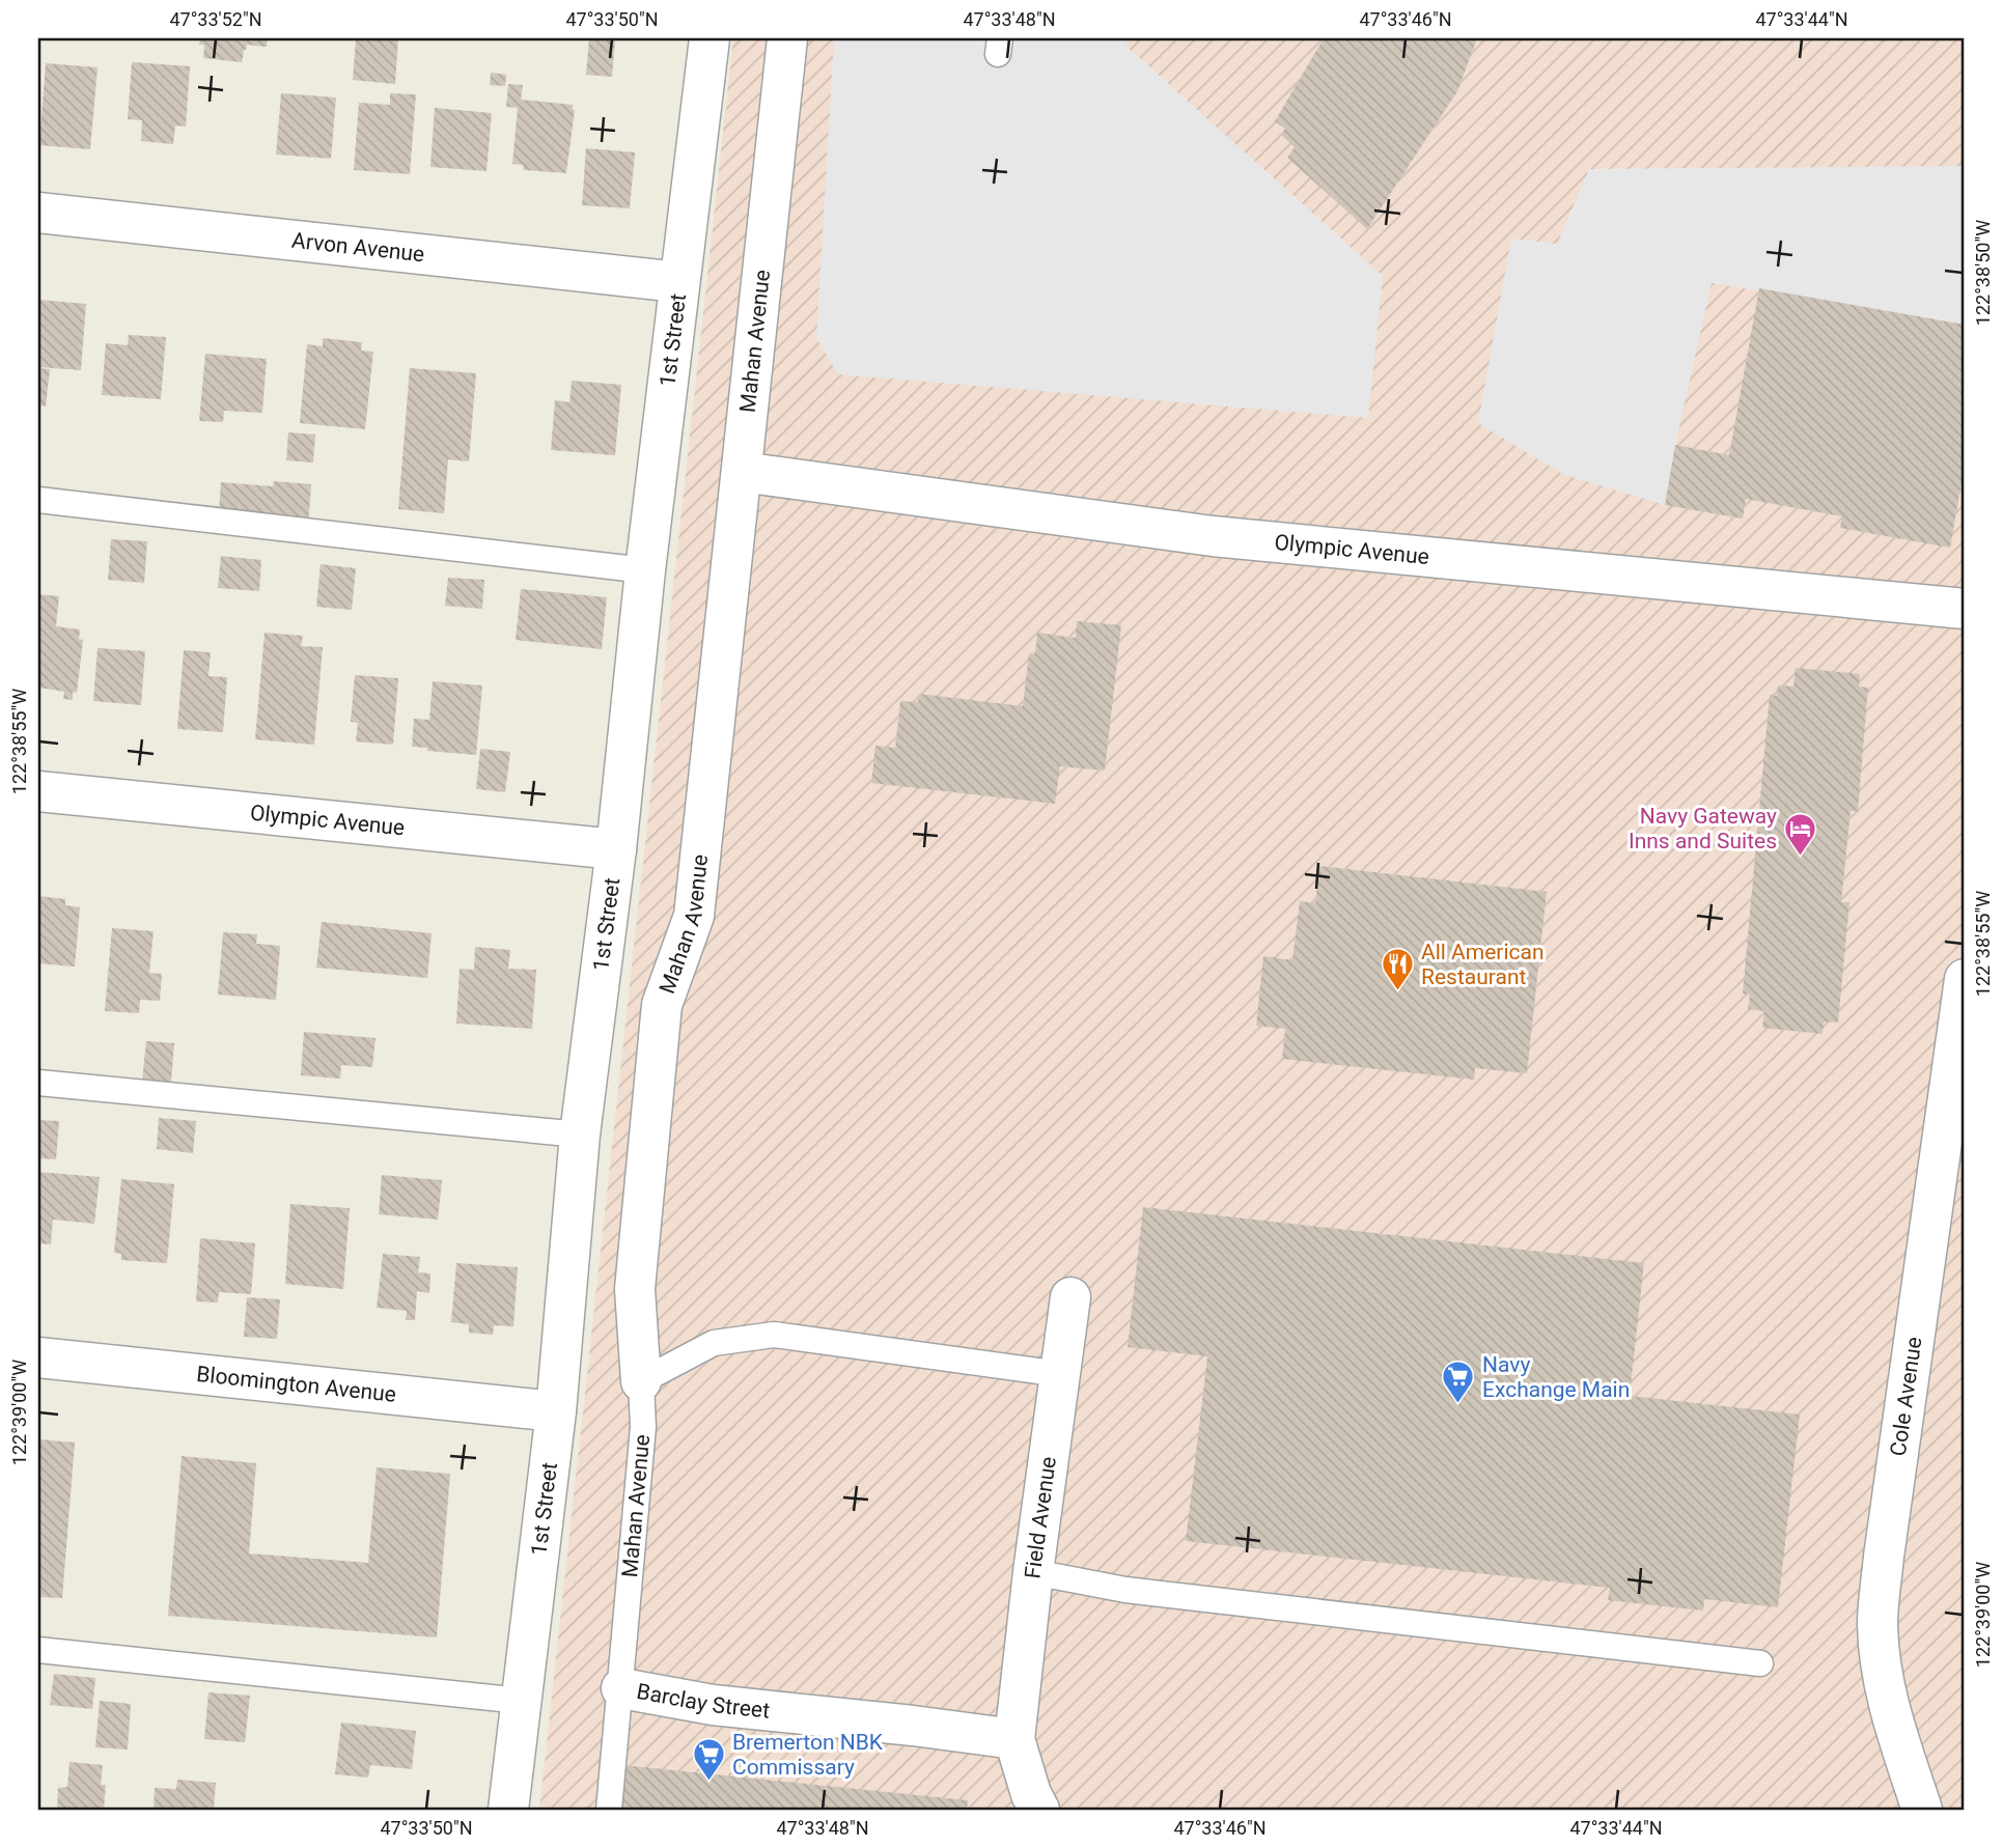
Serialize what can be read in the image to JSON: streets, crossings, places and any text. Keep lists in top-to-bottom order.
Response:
{
  "streets": {
    "street": [
      "Arvon Avenue",
      "1st Street",
      "Mahan Avenue",
      "Olympic Avenue",
      "Bloomington Avenue",
      "Cole Avenue",
      "Field Avenue",
      "Barclay Street"
    ]
  },
  "crossings": [
    ["Arvon Avenue", "1st Street"],
    ["1st Street", "Olympic Avenue"],
    ["1st Street", "Bloomington Avenue"],
    ["Mahan Avenue", "Olympic Avenue"],
    ["Mahan Avenue", "Barclay Street"],
    ["Field Avenue", "Barclay Street"]
  ],
  "places": {
    "hotel": ["Navy Gateway Inns and Suites"],
    "restaurant": ["All American Restaurant"],
    "supermarket": ["Navy Exchange Main", "Bremerton NBK Commissary"]
  },
  "coordinates": [
    "47°33'52\"N",
    "47°33'50\"N",
    "47°33'48\"N",
    "47°33'46\"N",
    "47°33'44\"N",
    "122°38'50\"W",
    "122°38'55\"W",
    "122°39'00\"W"
  ]
}
